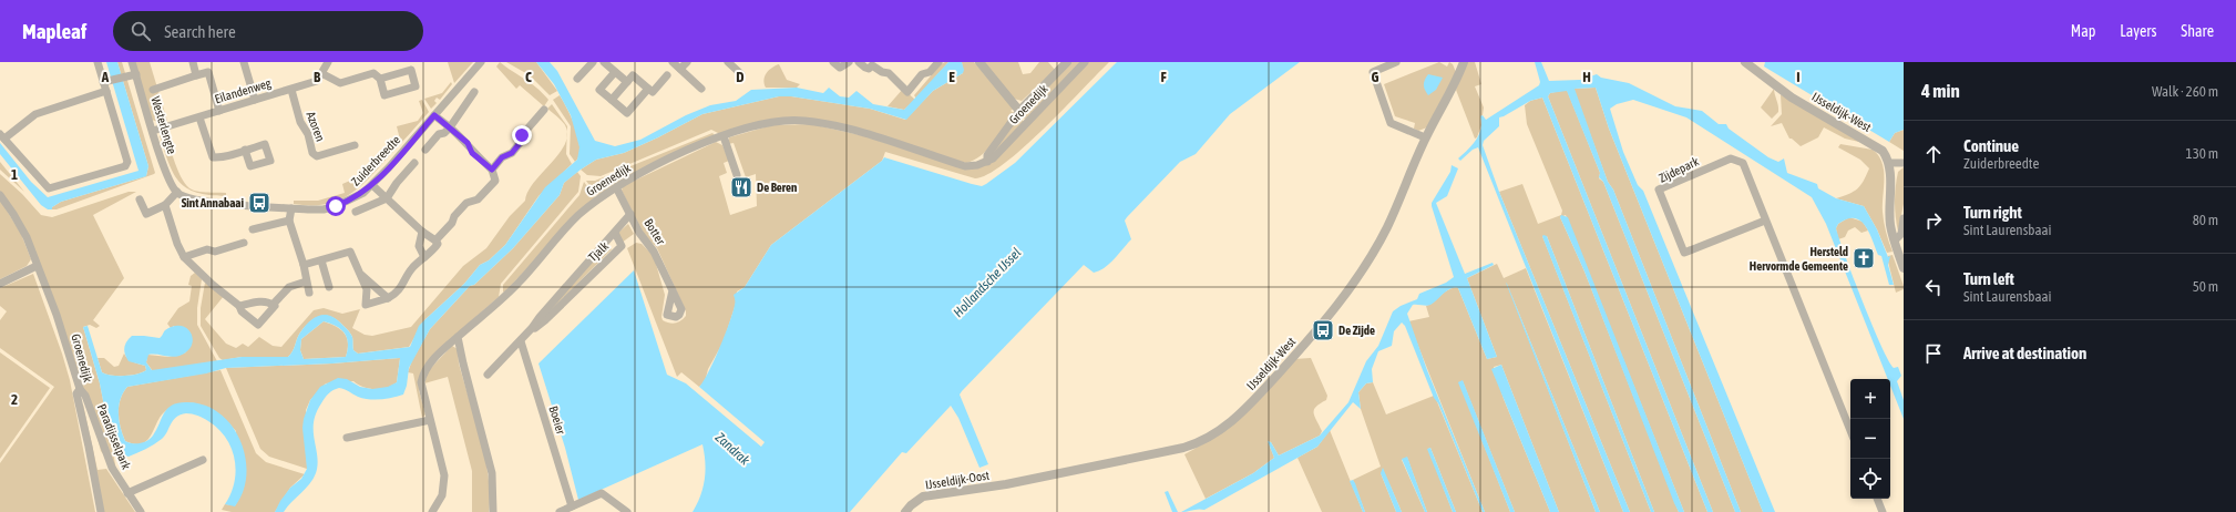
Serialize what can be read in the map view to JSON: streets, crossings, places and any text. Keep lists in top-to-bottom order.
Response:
{
  "streets": {
    "street": [
      "Eilandenweg",
      "Groenedijk",
      "IJsseldijk-West",
      "Westerlengte",
      "Azoren",
      "Zuiderbreedte",
      "Zijdepark",
      "Botter",
      "Tjalk",
      "Boeier",
      "Paradijsselpark",
      "IJsseldijk-Oost"
    ]
  },
  "crossings": [
    ["Eilandenweg", "Westerlengte"],
    ["Eilandenweg", "Azoren"],
    ["Groenedijk", "Botter"],
    ["Groenedijk", "Paradijsselpark"],
    ["IJsseldijk-West", "IJsseldijk-Oost"],
    ["Westerlengte", "Zuiderbreedte"],
    ["Botter", "Tjalk"],
    ["Tjalk", "Boeier"]
  ],
  "water": ["Hollandsche IJssel", "Zandrak"],
  "places": {
    "restaurant": ["De Beren"],
    "bus stop": ["Sint Annabaai", "De Zijde"],
    "church": ["Hersteld Hervormde Gemeente"]
  },
  "page": {
    "header": "Mapleaf",
    "search": "Search here",
    "nav": ["Map", "Layers", "Share"],
    "heading": ["4 min", "Walk · 260 m"],
    "list": [
      ["Continue", "Zuiderbreedte", "130 m"],
      ["Turn right", "Sint Laurensbaai", "80 m"],
      ["Turn left", "Sint Laurensbaai", "50 m"],
      "Arrive at destination"
    ],
    "map_buttons": ["+", "−"]
  },
  "grid": {
    "columns": [
      "A",
      "B",
      "C",
      "D",
      "E",
      "F",
      "G",
      "H",
      "I"
    ],
    "rows": ["1", "2"]
  }
}
